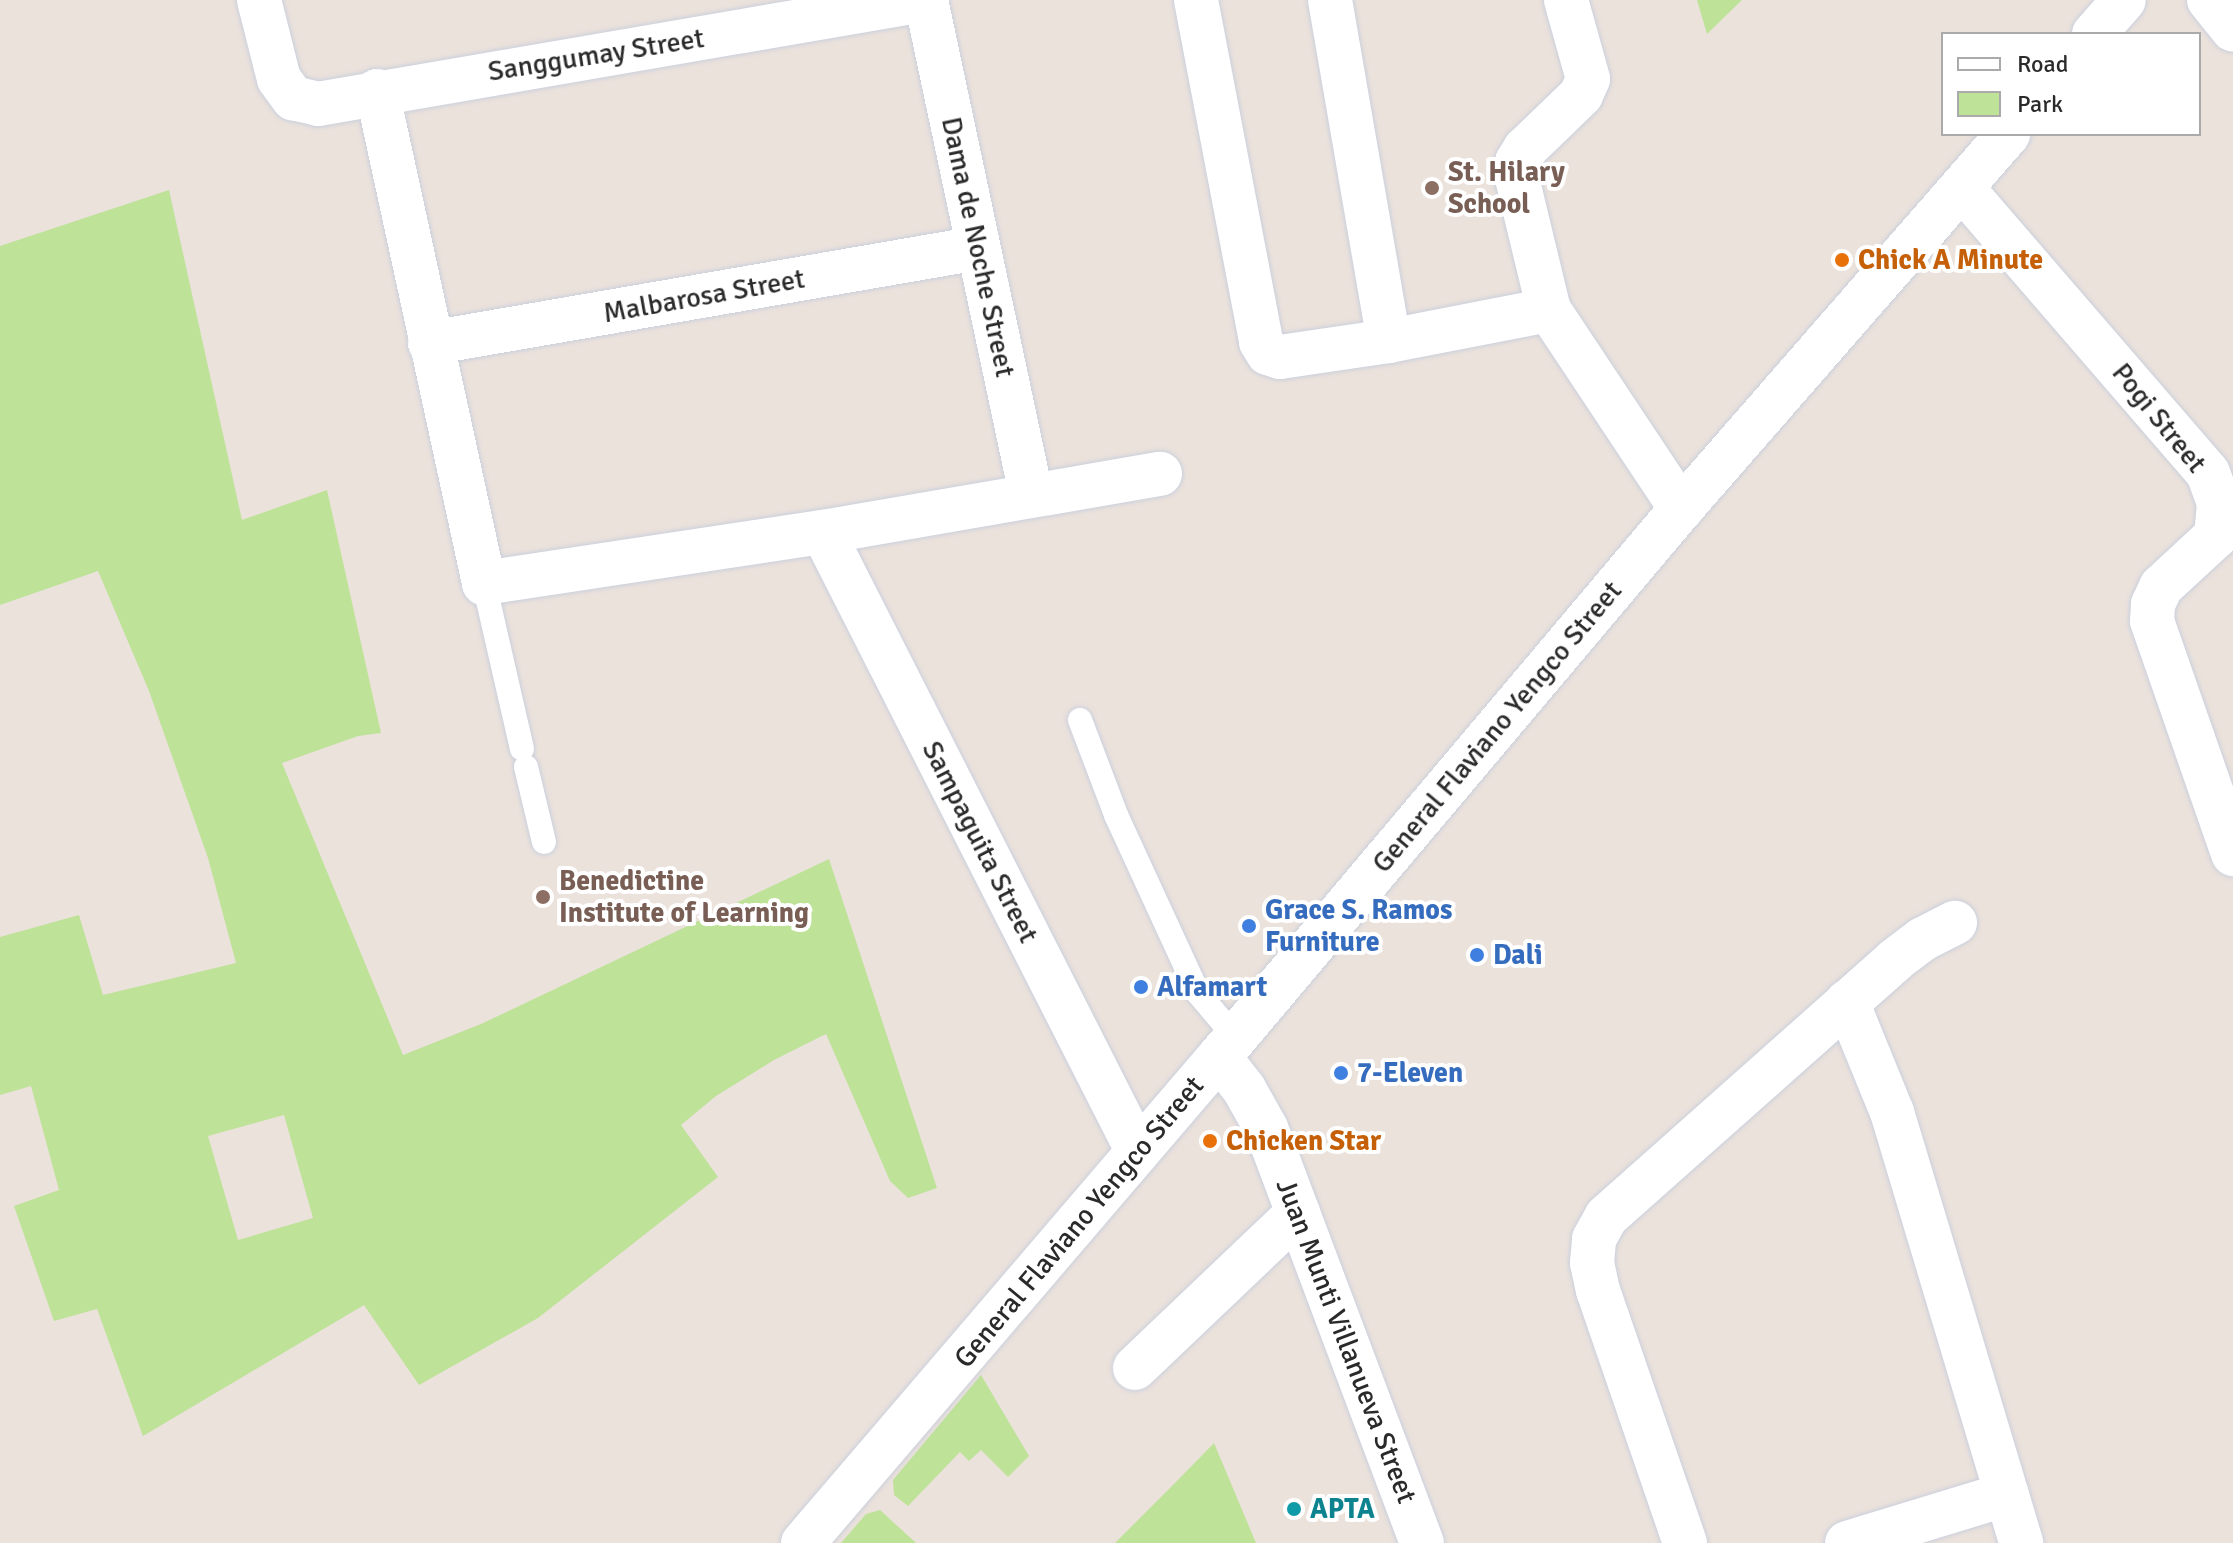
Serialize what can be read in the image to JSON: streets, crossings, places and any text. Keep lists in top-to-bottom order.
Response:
{
  "streets": {
    "street": [
      "Sanggumay Street",
      "Dama de Noche Street",
      "Malbarosa Street",
      "Pogi Street",
      "General Flaviano Yengco Street",
      "Sampaguita Street",
      "Juan Munti Villanueva Street"
    ]
  },
  "crossings": [
    ["Sanggumay Street", "Dama de Noche Street"],
    ["Dama de Noche Street", "Malbarosa Street"],
    ["Pogi Street", "General Flaviano Yengco Street"],
    ["General Flaviano Yengco Street", "Sampaguita Street"],
    ["General Flaviano Yengco Street", "Juan Munti Villanueva Street"]
  ],
  "places": [
    "St. Hilary School",
    "Chick A Minute",
    "Benedictine Institute of Learning",
    "Grace S. Ramos Furniture",
    "Dali",
    "Alfamart",
    "7-Eleven",
    "Chicken Star",
    "APTA"
  ],
  "legend": ["Road", "Park"]
}
